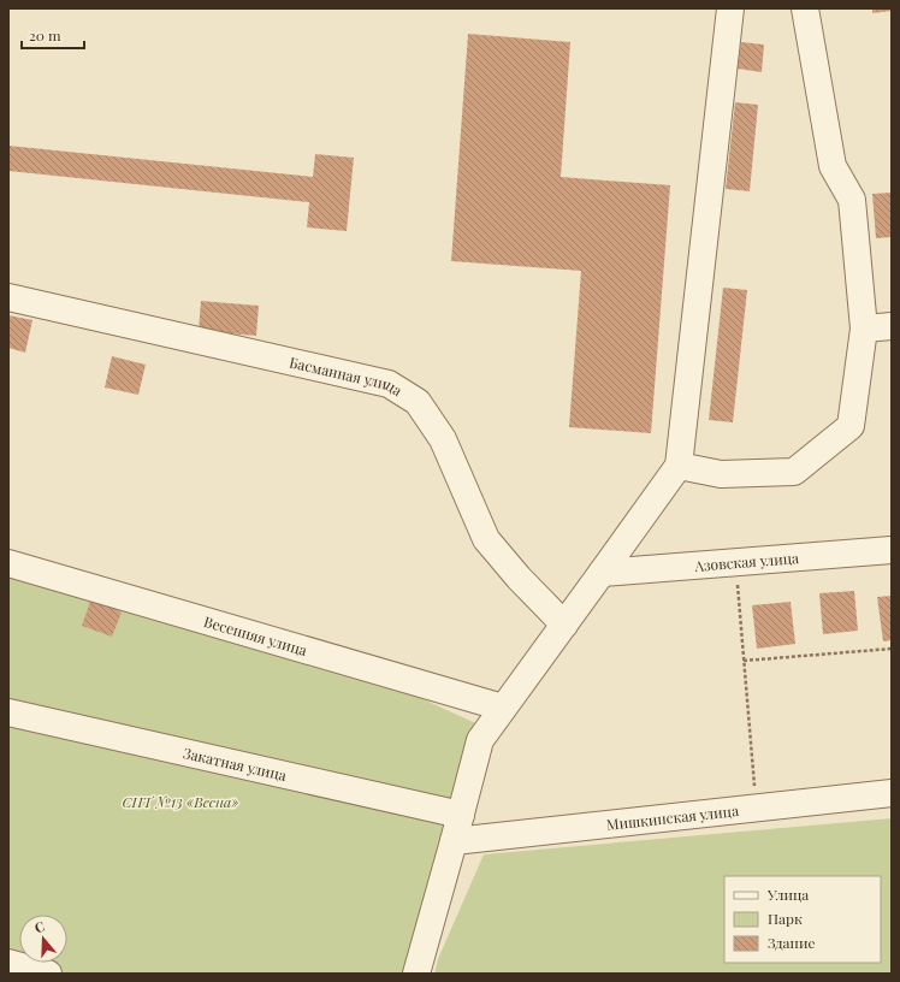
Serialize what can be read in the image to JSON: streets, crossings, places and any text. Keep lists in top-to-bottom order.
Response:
{
  "streets": {
    "street": [
      "Басманная улица",
      "Азовская улица",
      "Весенняя улица",
      "Закатная улица",
      "Мишкинская улица"
    ]
  },
  "parks": ["СНТ №13 «Весна»"],
  "legend": ["Улица", "Парк", "Здание"],
  "scale_bar": "20 m",
  "north": "top"
}
